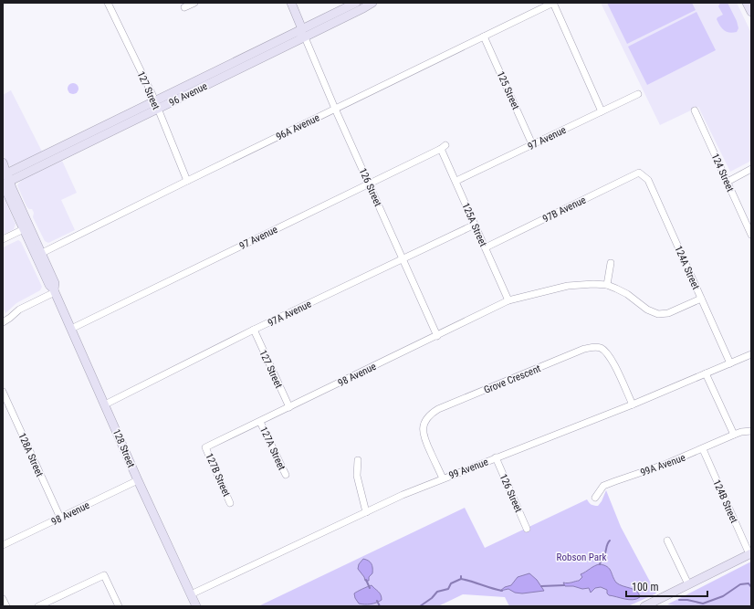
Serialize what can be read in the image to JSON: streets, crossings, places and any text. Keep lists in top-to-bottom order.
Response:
{
  "streets": {
    "main road": ["96 Avenue", "128 Street"],
    "street": [
      "127 Street",
      "125 Street",
      "96A Avenue",
      "97 Avenue",
      "124 Street",
      "126 Street",
      "97B Avenue",
      "125A Street",
      "124A Street",
      "97A Avenue",
      "98 Avenue",
      "Grove Crescent",
      "127A Street",
      "128A Street",
      "99A Avenue",
      "99 Avenue",
      "127B Street",
      "124B Street"
    ]
  },
  "crossings": [
    ["127 Street", "96 Avenue"],
    ["127 Street", "96A Avenue"],
    ["127 Street", "97A Avenue"],
    ["127 Street", "98 Avenue"],
    ["125 Street", "96A Avenue"],
    ["125 Street", "97 Avenue"],
    ["96 Avenue", "126 Street"],
    ["96 Avenue", "128 Street"],
    ["96A Avenue", "126 Street"],
    ["96A Avenue", "128 Street"],
    ["97 Avenue", "126 Street"],
    ["97 Avenue", "125A Street"],
    ["97 Avenue", "128 Street"],
    ["126 Street", "97A Avenue"],
    ["126 Street", "98 Avenue"],
    ["126 Street", "99 Avenue"],
    ["97B Avenue", "125A Street"],
    ["97B Avenue", "124A Street"],
    ["125A Street", "97A Avenue"],
    ["125A Street", "98 Avenue"],
    ["124A Street", "99 Avenue"],
    ["97A Avenue", "128 Street"],
    ["98 Avenue", "128 Street"],
    ["98 Avenue", "127A Street"],
    ["98 Avenue", "128A Street"],
    ["98 Avenue", "127B Street"],
    ["Grove Crescent", "99 Avenue"],
    ["128 Street", "99 Avenue"],
    ["99A Avenue", "124B Street"]
  ],
  "parks": ["Robson Park"],
  "scale_bar": "100 m"
}
